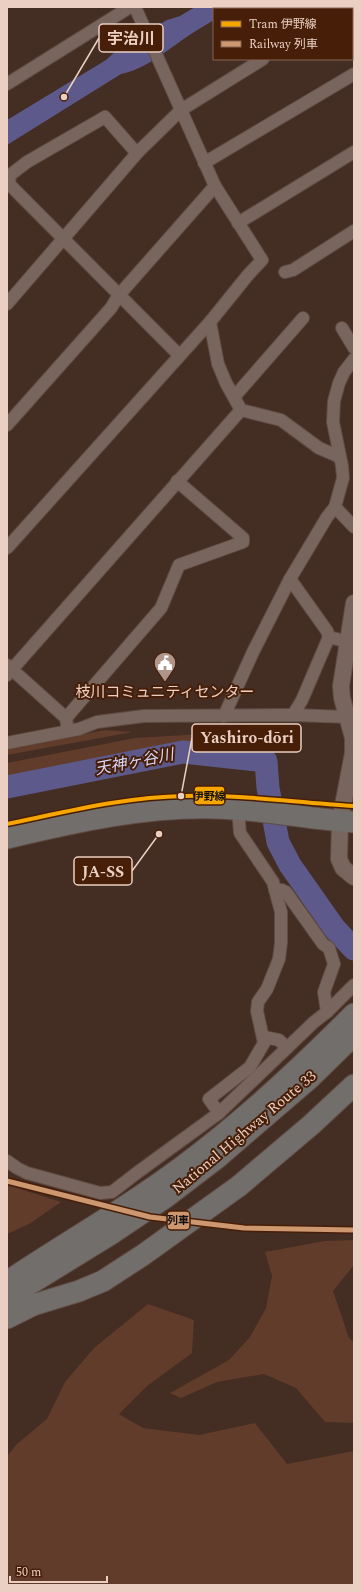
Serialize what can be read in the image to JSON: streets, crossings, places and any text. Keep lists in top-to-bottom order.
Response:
{
  "streets": {
    "highway": ["National Highway Route 33"]
  },
  "water": ["天神ヶ谷川"],
  "places": {
    "other": ["宇治川", "Yashiro-dōri", "JA-SS"],
    "public building": ["枝川コミュニティセンター"]
  },
  "lines": ["tram line 伊野線", "rail line 列車"],
  "legend": ["Tram 伊野線", "Railway 列車"],
  "scale_bar": "50 m"
}
